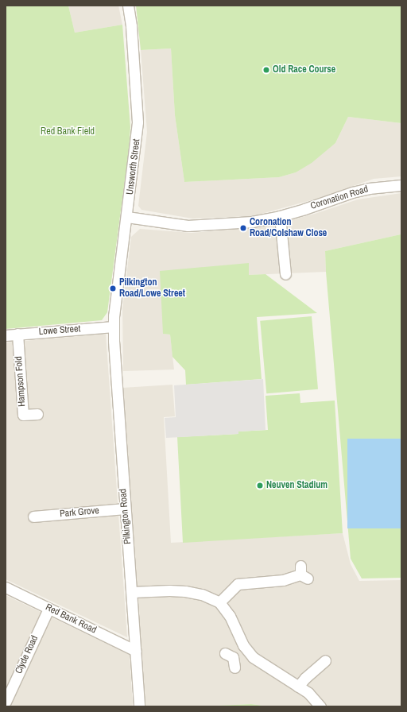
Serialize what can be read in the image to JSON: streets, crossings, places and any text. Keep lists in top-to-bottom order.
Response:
{
  "streets": {
    "street": [
      "Unsworth Street",
      "Coronation Road",
      "Lowe Street",
      "Hampson Fold",
      "Park Grove",
      "Pilkington Road",
      "Red Bank Road",
      "Clyde Road"
    ]
  },
  "crossings": [
    ["Unsworth Street", "Coronation Road"],
    ["Unsworth Street", "Lowe Street"],
    ["Unsworth Street", "Pilkington Road"],
    ["Lowe Street", "Hampson Fold"],
    ["Lowe Street", "Pilkington Road"],
    ["Park Grove", "Pilkington Road"],
    ["Pilkington Road", "Red Bank Road"],
    ["Red Bank Road", "Clyde Road"]
  ],
  "parks": ["Red Bank Field"],
  "places": [
    "Old Race Course",
    "Coronation Road/Colshaw Close",
    "Pilkington Road/Lowe Street",
    "Neuven Stadium"
  ]
}
